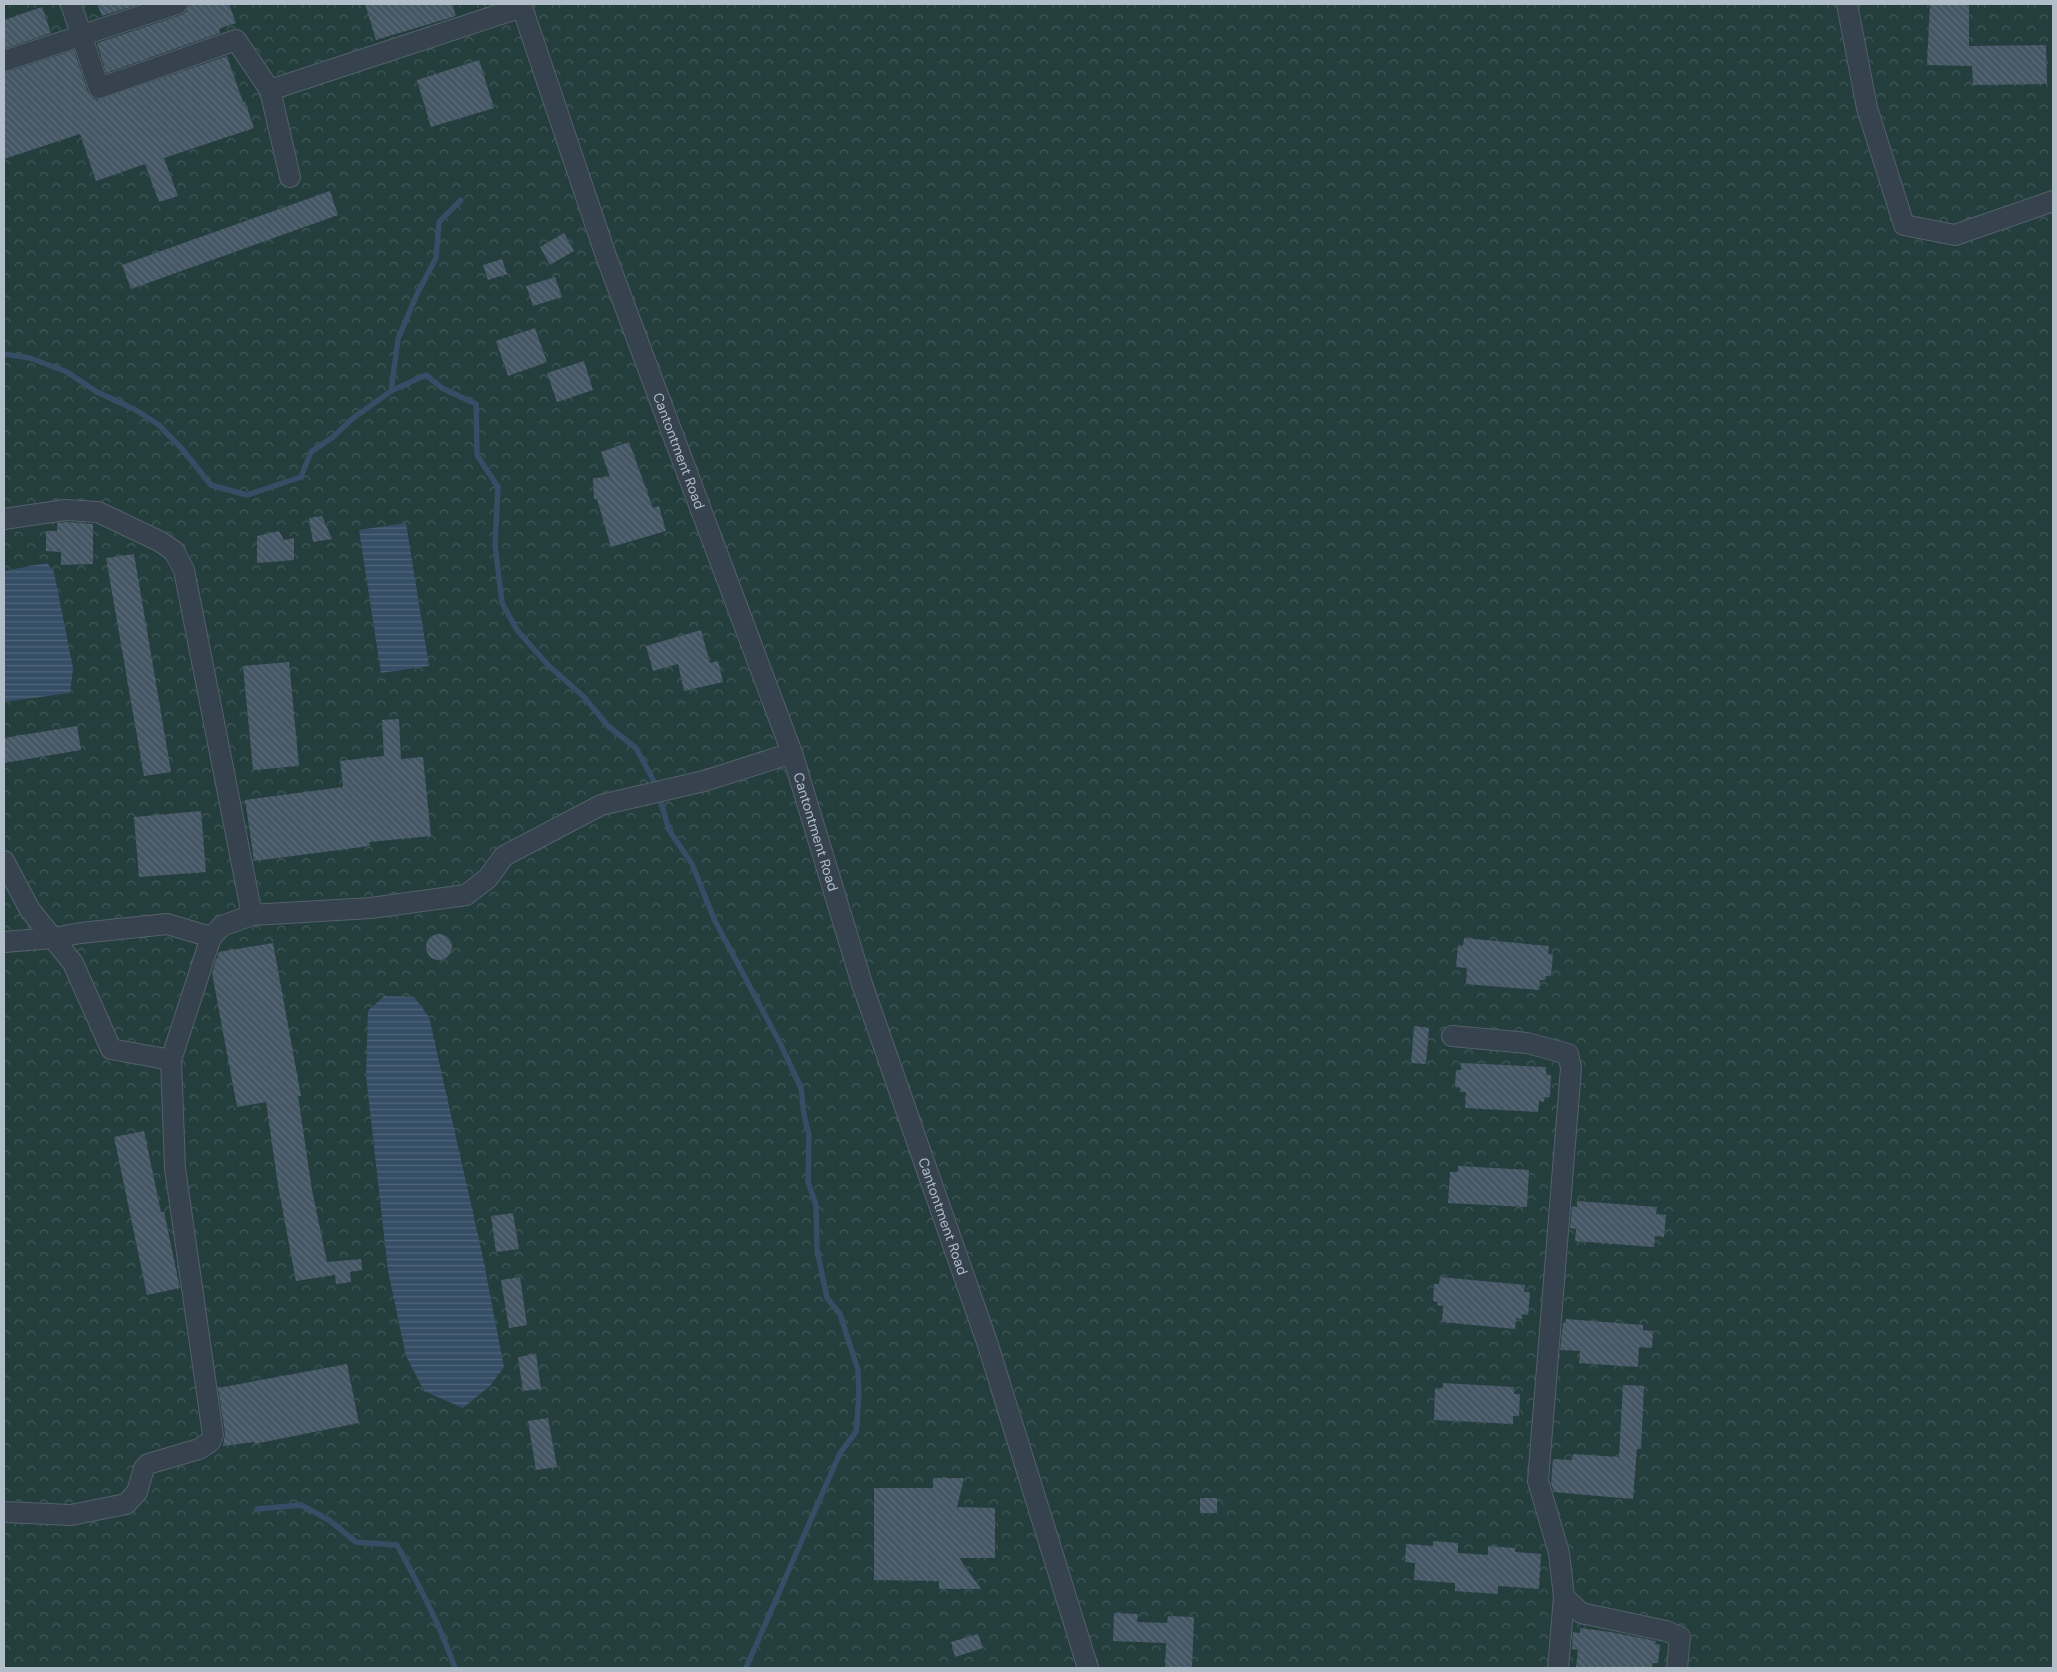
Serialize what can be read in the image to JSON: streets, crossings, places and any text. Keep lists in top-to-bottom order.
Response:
{
  "streets": {
    "street": ["Cantontment Road"]
  }
}
